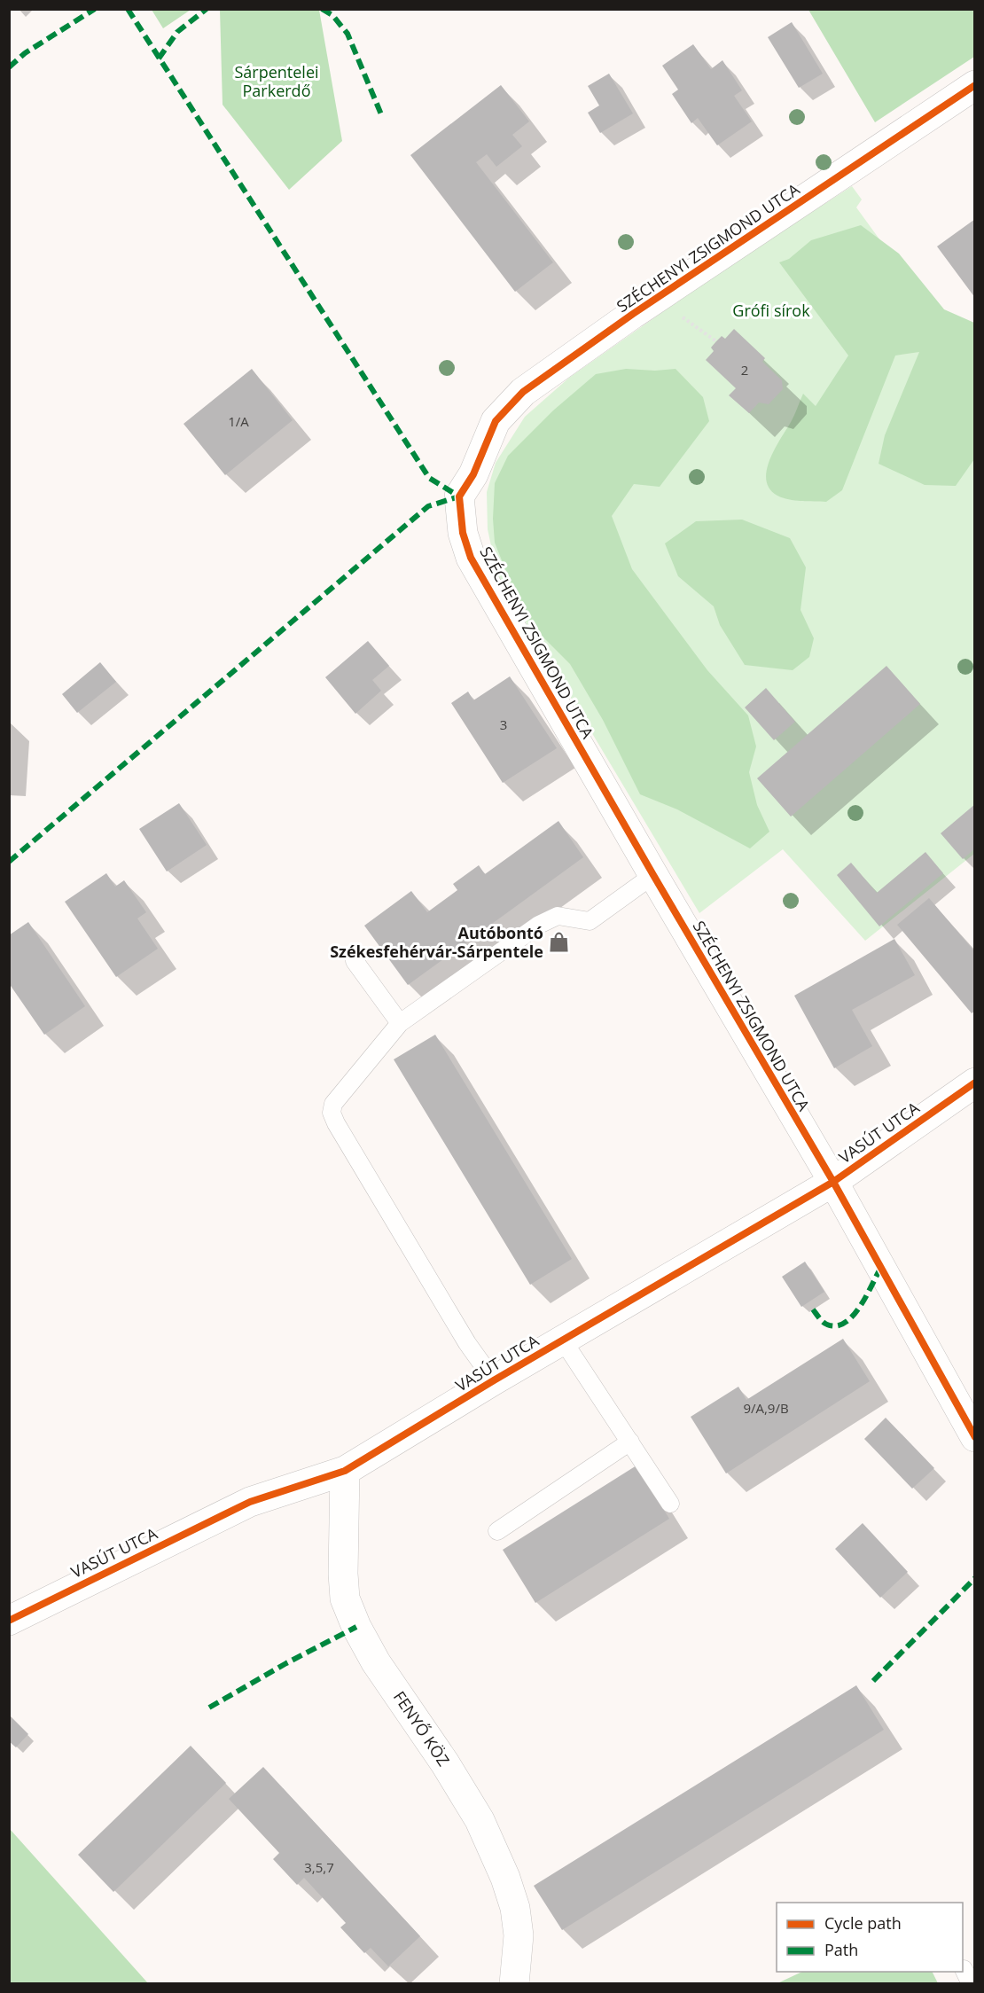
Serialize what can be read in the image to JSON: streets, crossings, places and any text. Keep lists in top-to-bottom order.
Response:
{
  "streets": {
    "street": ["SZÉCHENYI ZSIGMOND UTCA", "VASÚT UTCA", "FENYŐ KÖZ"]
  },
  "crossings": [
    ["SZÉCHENYI ZSIGMOND UTCA", "VASÚT UTCA"],
    ["VASÚT UTCA", "FENYŐ KÖZ"]
  ],
  "parks": ["Sárpentelei Parkerdő", "Grófi sírok"],
  "places": {
    "shop": ["Autóbontó Székesfehérvár-Sárpentele"]
  },
  "house_numbers": [
    "2",
    "1/A",
    "3",
    "9/A,9/B",
    "3,5,7"
  ],
  "legend": ["Cycle path", "Path"]
}
